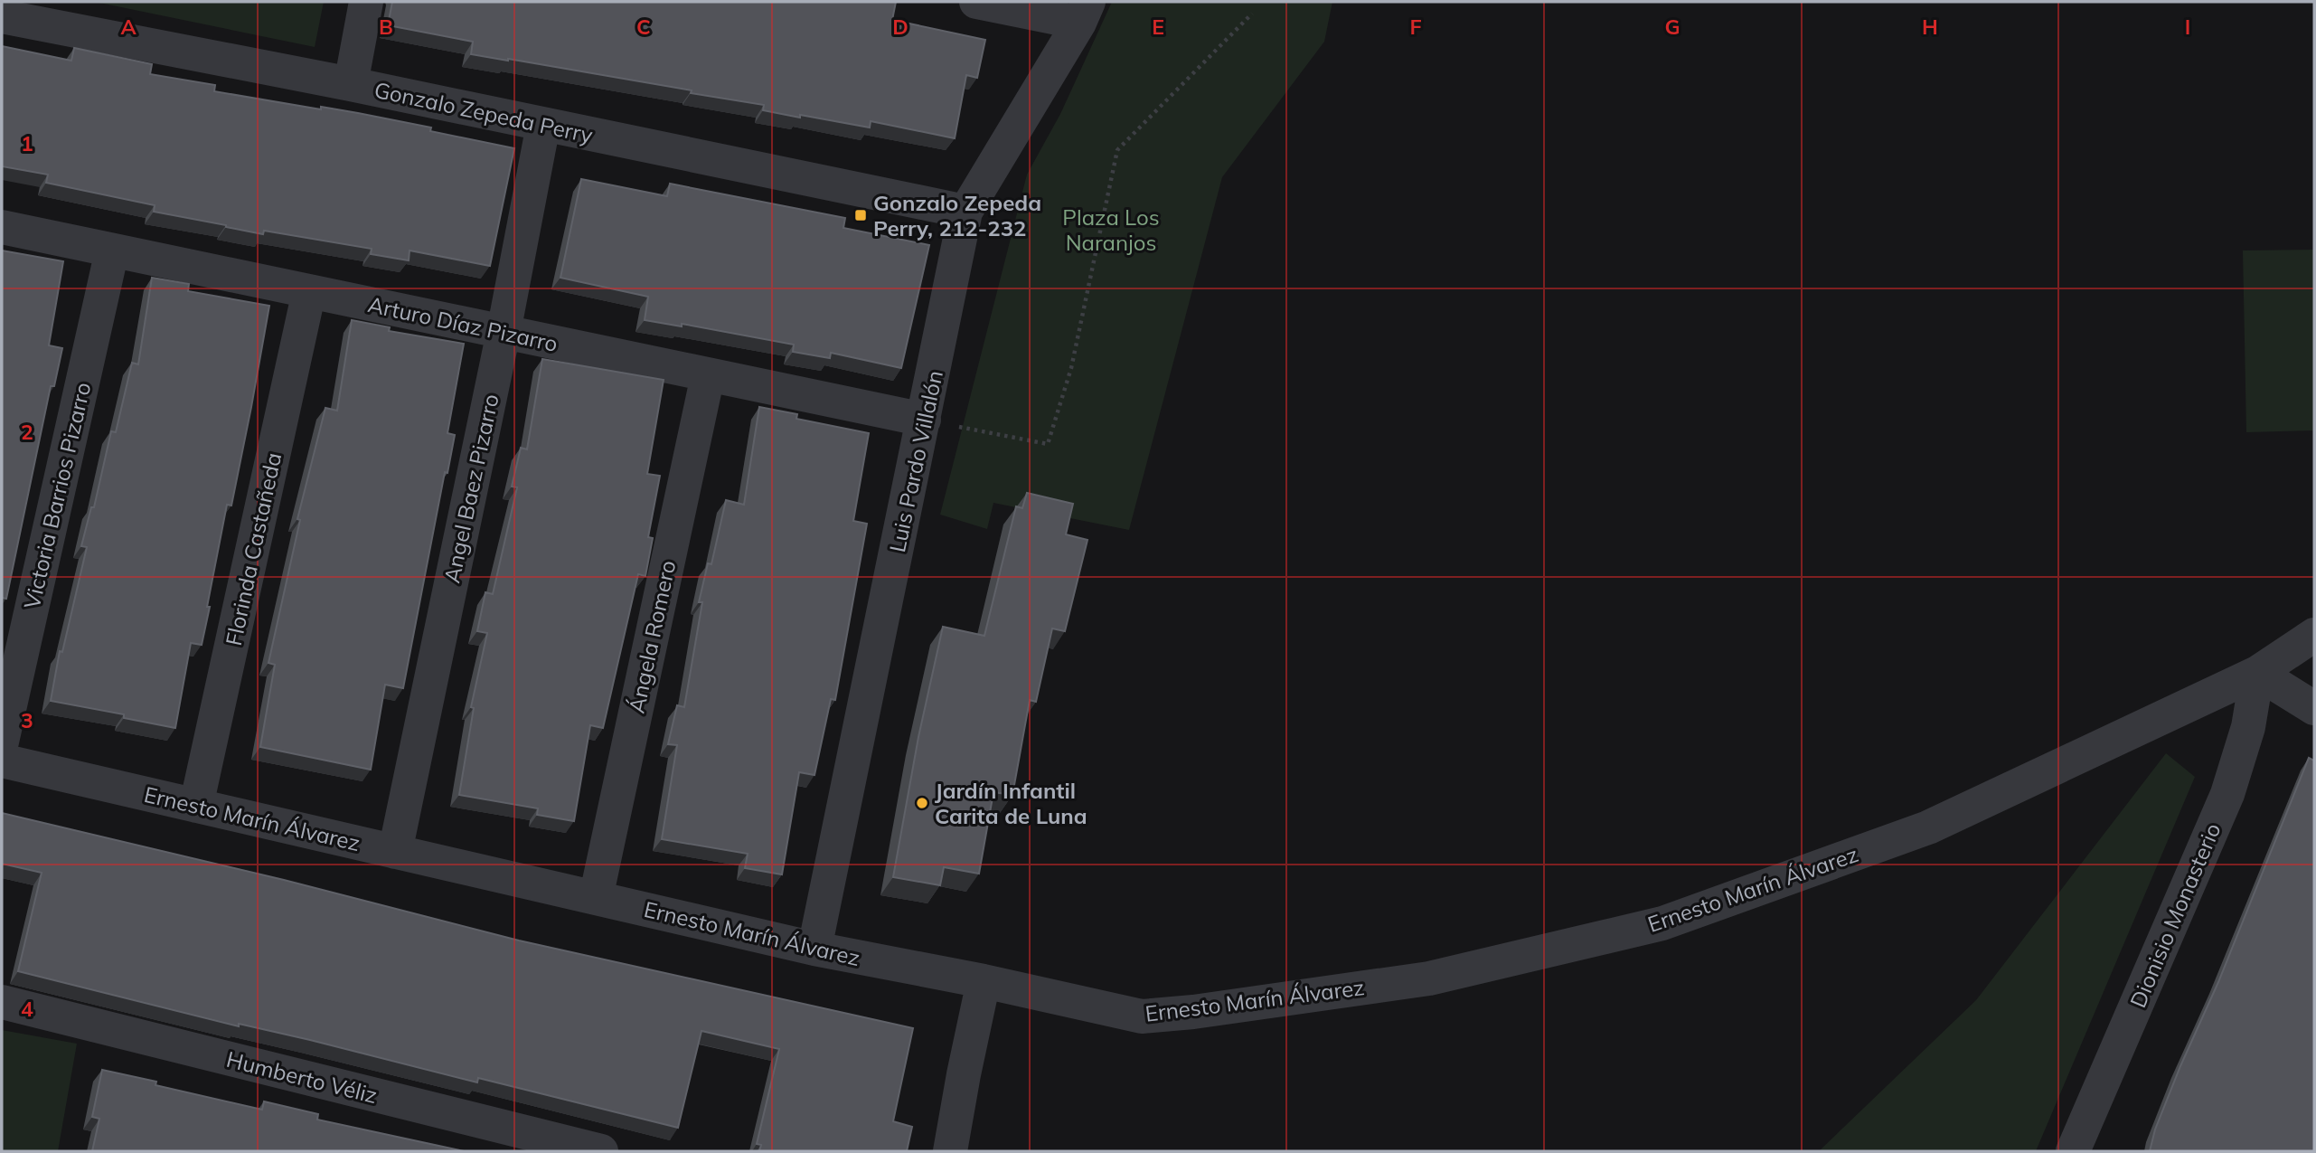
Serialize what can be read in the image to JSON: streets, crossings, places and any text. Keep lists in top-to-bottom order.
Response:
{
  "streets": {
    "street": [
      "Gonzalo Zepeda Perry",
      "Arturo Díaz Pizarro",
      "Luis Pardo Villalón",
      "Angel Baez Pizarro",
      "Victoria Barrios Pizarro",
      "Florinda Castañeda",
      "Ángela Romero",
      "Ernesto Marín Álvarez",
      "Dionisio Monasterio",
      "Humberto Véliz"
    ]
  },
  "crossings": [
    ["Gonzalo Zepeda Perry", "Luis Pardo Villalón"],
    ["Gonzalo Zepeda Perry", "Angel Baez Pizarro"],
    ["Arturo Díaz Pizarro", "Luis Pardo Villalón"],
    ["Arturo Díaz Pizarro", "Angel Baez Pizarro"],
    ["Arturo Díaz Pizarro", "Victoria Barrios Pizarro"],
    ["Arturo Díaz Pizarro", "Florinda Castañeda"],
    ["Arturo Díaz Pizarro", "Ángela Romero"],
    ["Luis Pardo Villalón", "Ernesto Marín Álvarez"],
    ["Angel Baez Pizarro", "Ernesto Marín Álvarez"],
    ["Florinda Castañeda", "Ernesto Marín Álvarez"],
    ["Ángela Romero", "Ernesto Marín Álvarez"],
    ["Ernesto Marín Álvarez", "Dionisio Monasterio"]
  ],
  "parks": ["Plaza Los Naranjos"],
  "places": {
    "transit": ["Gonzalo Zepeda Perry, 212-232"],
    "other": ["Jardín Infantil Carita de Luna"]
  },
  "grid": {
    "columns": [
      "A",
      "B",
      "C",
      "D",
      "E",
      "F",
      "G",
      "H",
      "I"
    ],
    "rows": [
      "1",
      "2",
      "3",
      "4"
    ]
  }
}
